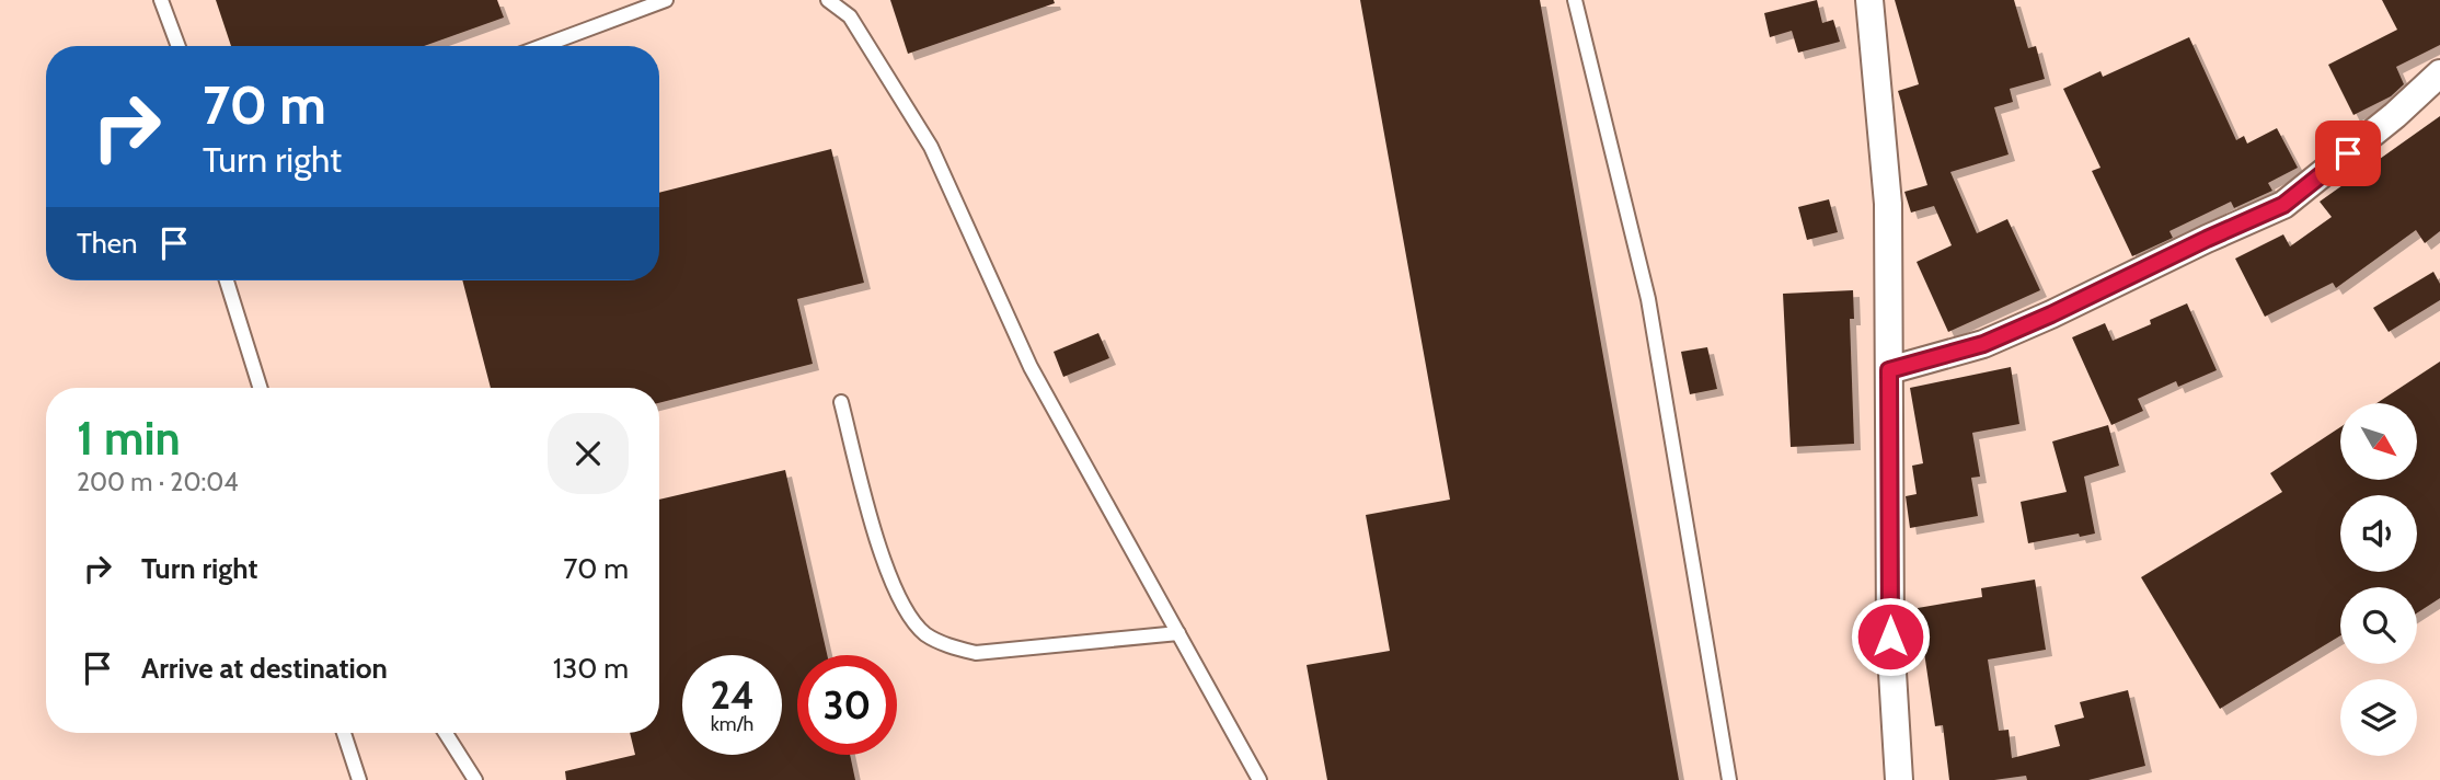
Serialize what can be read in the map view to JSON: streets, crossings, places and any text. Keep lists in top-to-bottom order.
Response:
{
  "north": "bottom right",
  "page": {
    "turn": ["70 m", "Turn right"],
    "then": "Then",
    "heading": ["1 min", "200 m · 20:04"],
    "list": [
      {
        "name": "Turn right",
        "value": "70 m"
      },
      {
        "name": "Arrive at destination",
        "value": "130 m"
      }
    ],
    "speed": "24 km/h",
    "limit": "30"
  }
}
